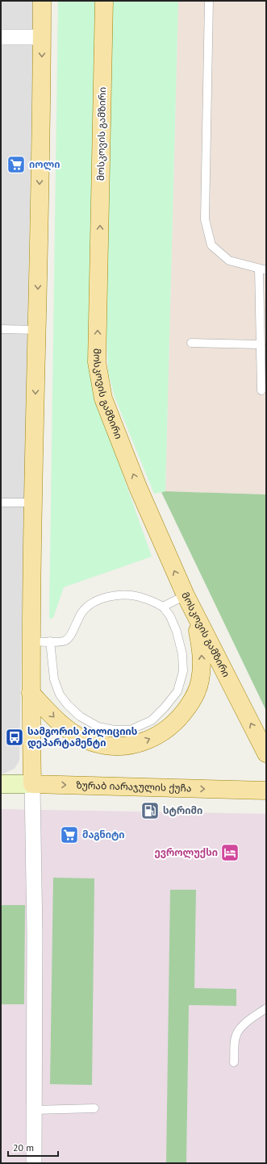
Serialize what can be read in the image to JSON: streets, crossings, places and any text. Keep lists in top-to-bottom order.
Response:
{
  "streets": {
    "main road": ["მოსკოვის გამზირი", "ზურაბ იარაჯულის ქუჩა"]
  },
  "one_way": ["ზურაბ იარაჯულის ქუჩა"],
  "places": {
    "supermarket": ["იოლი", "მაგნიტი"],
    "bus stop": ["სამგორის პოლიციის დეპარტამენტი"],
    "fuel station": ["სტრიმი"],
    "hotel": ["ევროლუქსი"]
  },
  "scale_bar": "20 m"
}
